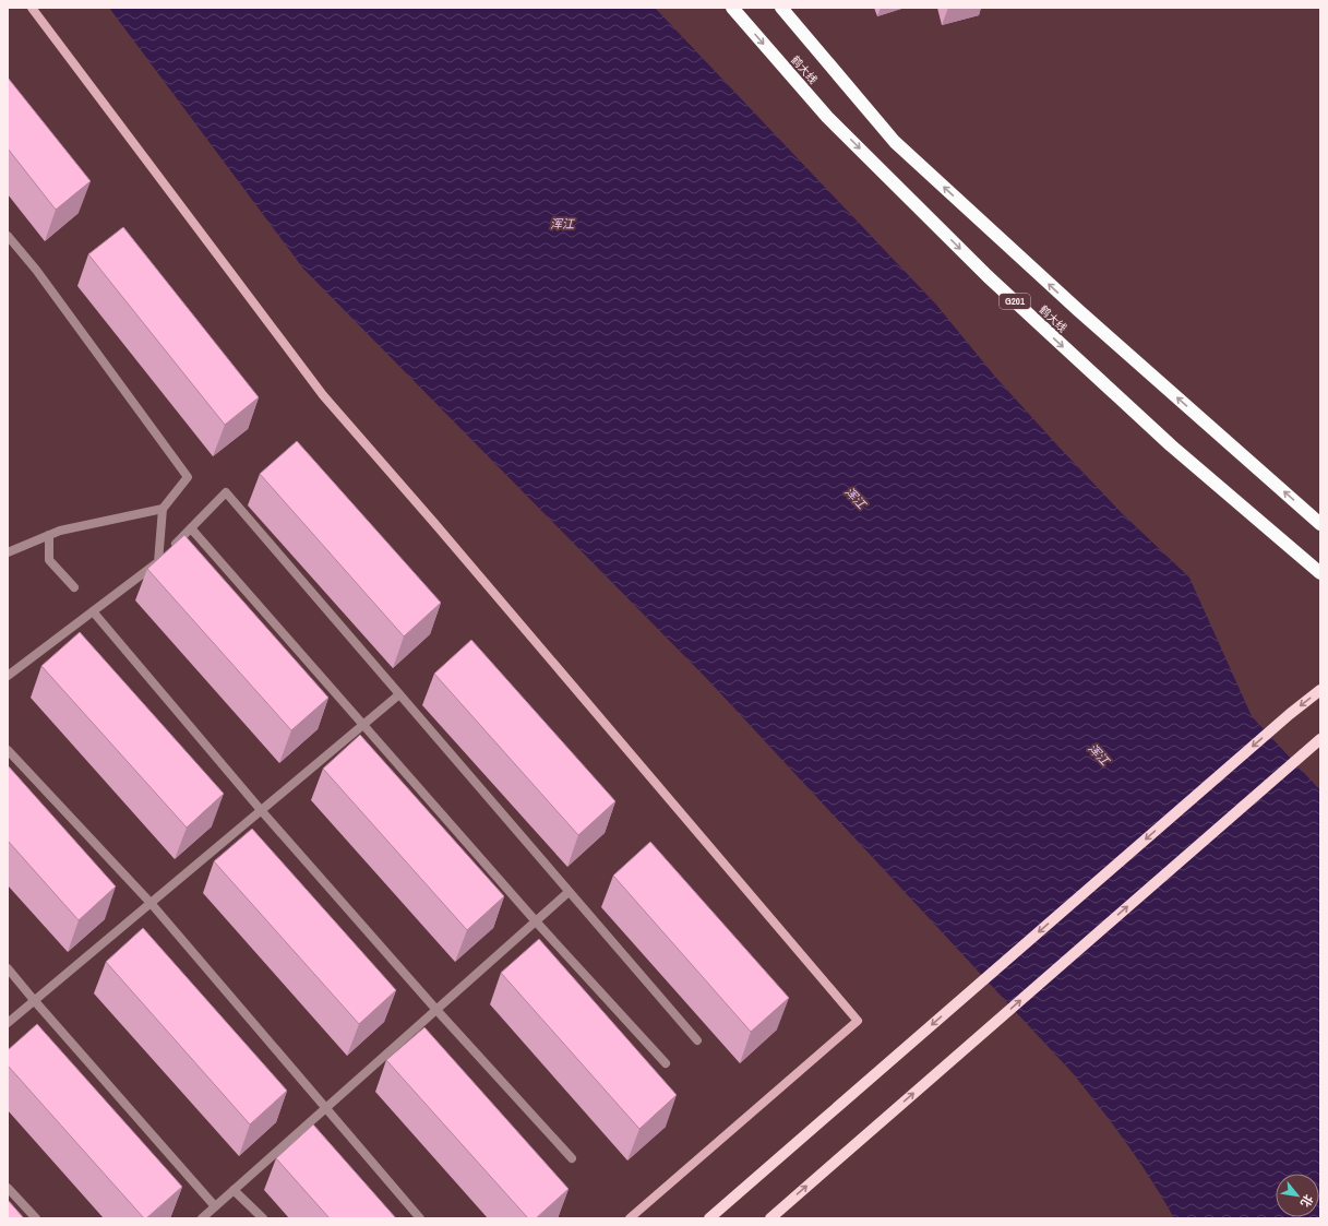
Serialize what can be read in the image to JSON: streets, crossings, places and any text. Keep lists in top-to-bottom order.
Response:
{
  "streets": {
    "highway": ["鹤大线", "G201"]
  },
  "water": ["浑江"],
  "north": "bottom right"
}
